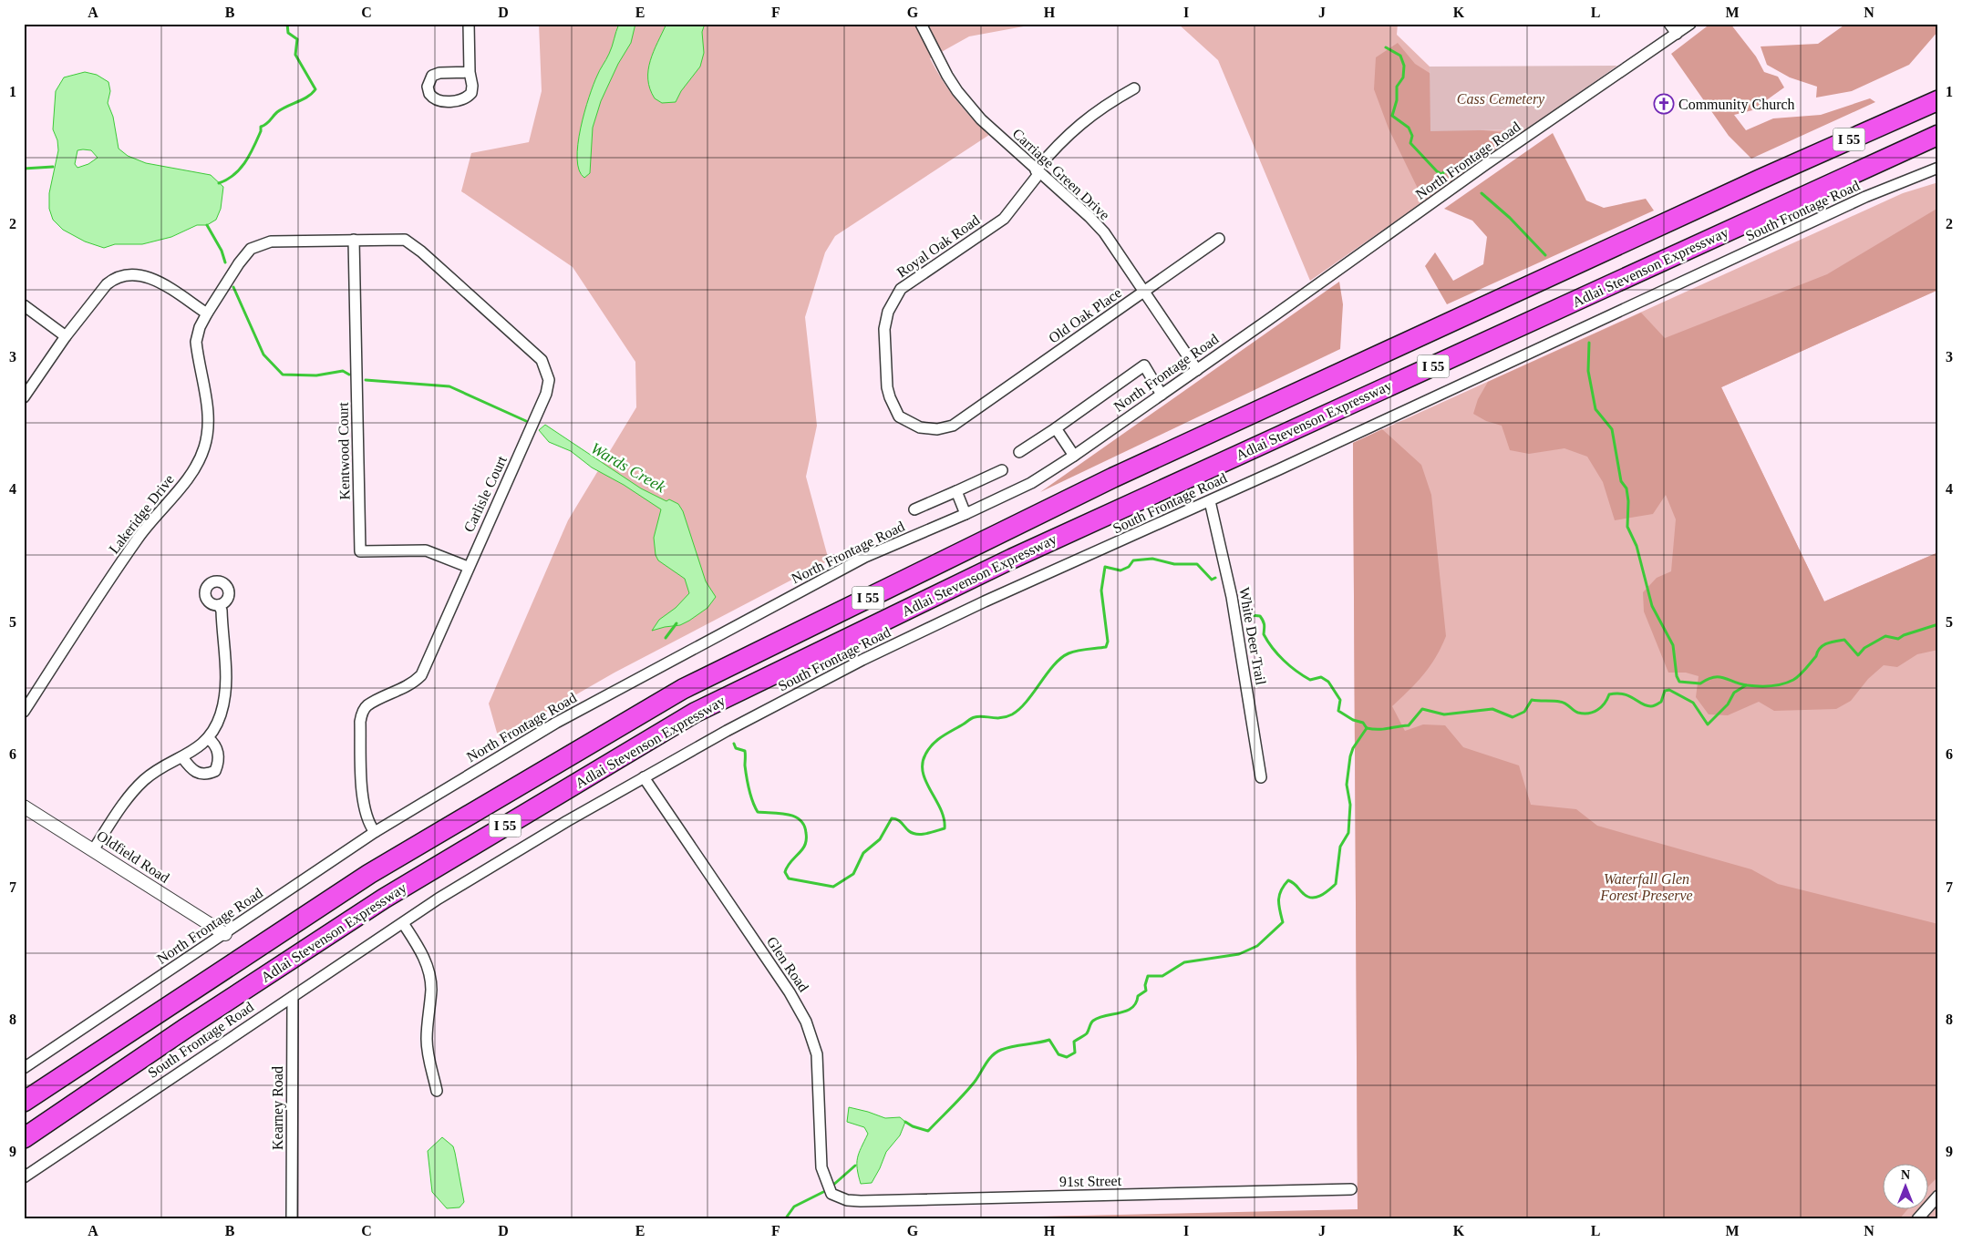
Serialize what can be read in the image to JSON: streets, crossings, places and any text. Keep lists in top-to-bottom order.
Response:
{
  "streets": {
    "highway": ["I 55", "Adlai Stevenson Expressway"],
    "street": [
      "North Frontage Road",
      "Carriage Green Drive",
      "South Frontage Road",
      "Royal Oak Road",
      "Old Oak Place",
      "Kentwood Court",
      "Carlisle Court",
      "Lakeridge Drive",
      "White Deer Trail",
      "Oldfield Road",
      "Glen Road",
      "Kearney Road",
      "91st Street"
    ]
  },
  "crossings": [
    ["North Frontage Road", "Carriage Green Drive"],
    ["North Frontage Road", "Carlisle Court"],
    ["North Frontage Road", "Oldfield Road"],
    ["Carriage Green Drive", "Royal Oak Road"],
    ["Carriage Green Drive", "Old Oak Place"],
    ["South Frontage Road", "White Deer Trail"],
    ["South Frontage Road", "Glen Road"],
    ["South Frontage Road", "Kearney Road"],
    ["Royal Oak Road", "Old Oak Place"],
    ["Kentwood Court", "Carlisle Court"],
    ["Carlisle Court", "Lakeridge Drive"],
    ["Glen Road", "91st Street"]
  ],
  "water": ["Wards Creek"],
  "parks": ["Cass Cemetery", "Waterfall Glen Forest Preserve"],
  "places": {
    "church": ["Community Church"]
  },
  "north": "top",
  "grid": {
    "columns": [
      "A",
      "B",
      "C",
      "D",
      "E",
      "F",
      "G",
      "H",
      "I",
      "J",
      "K",
      "L",
      "M",
      "N"
    ],
    "rows": [
      "1",
      "2",
      "3",
      "4",
      "5",
      "6",
      "7",
      "8",
      "9"
    ]
  }
}
